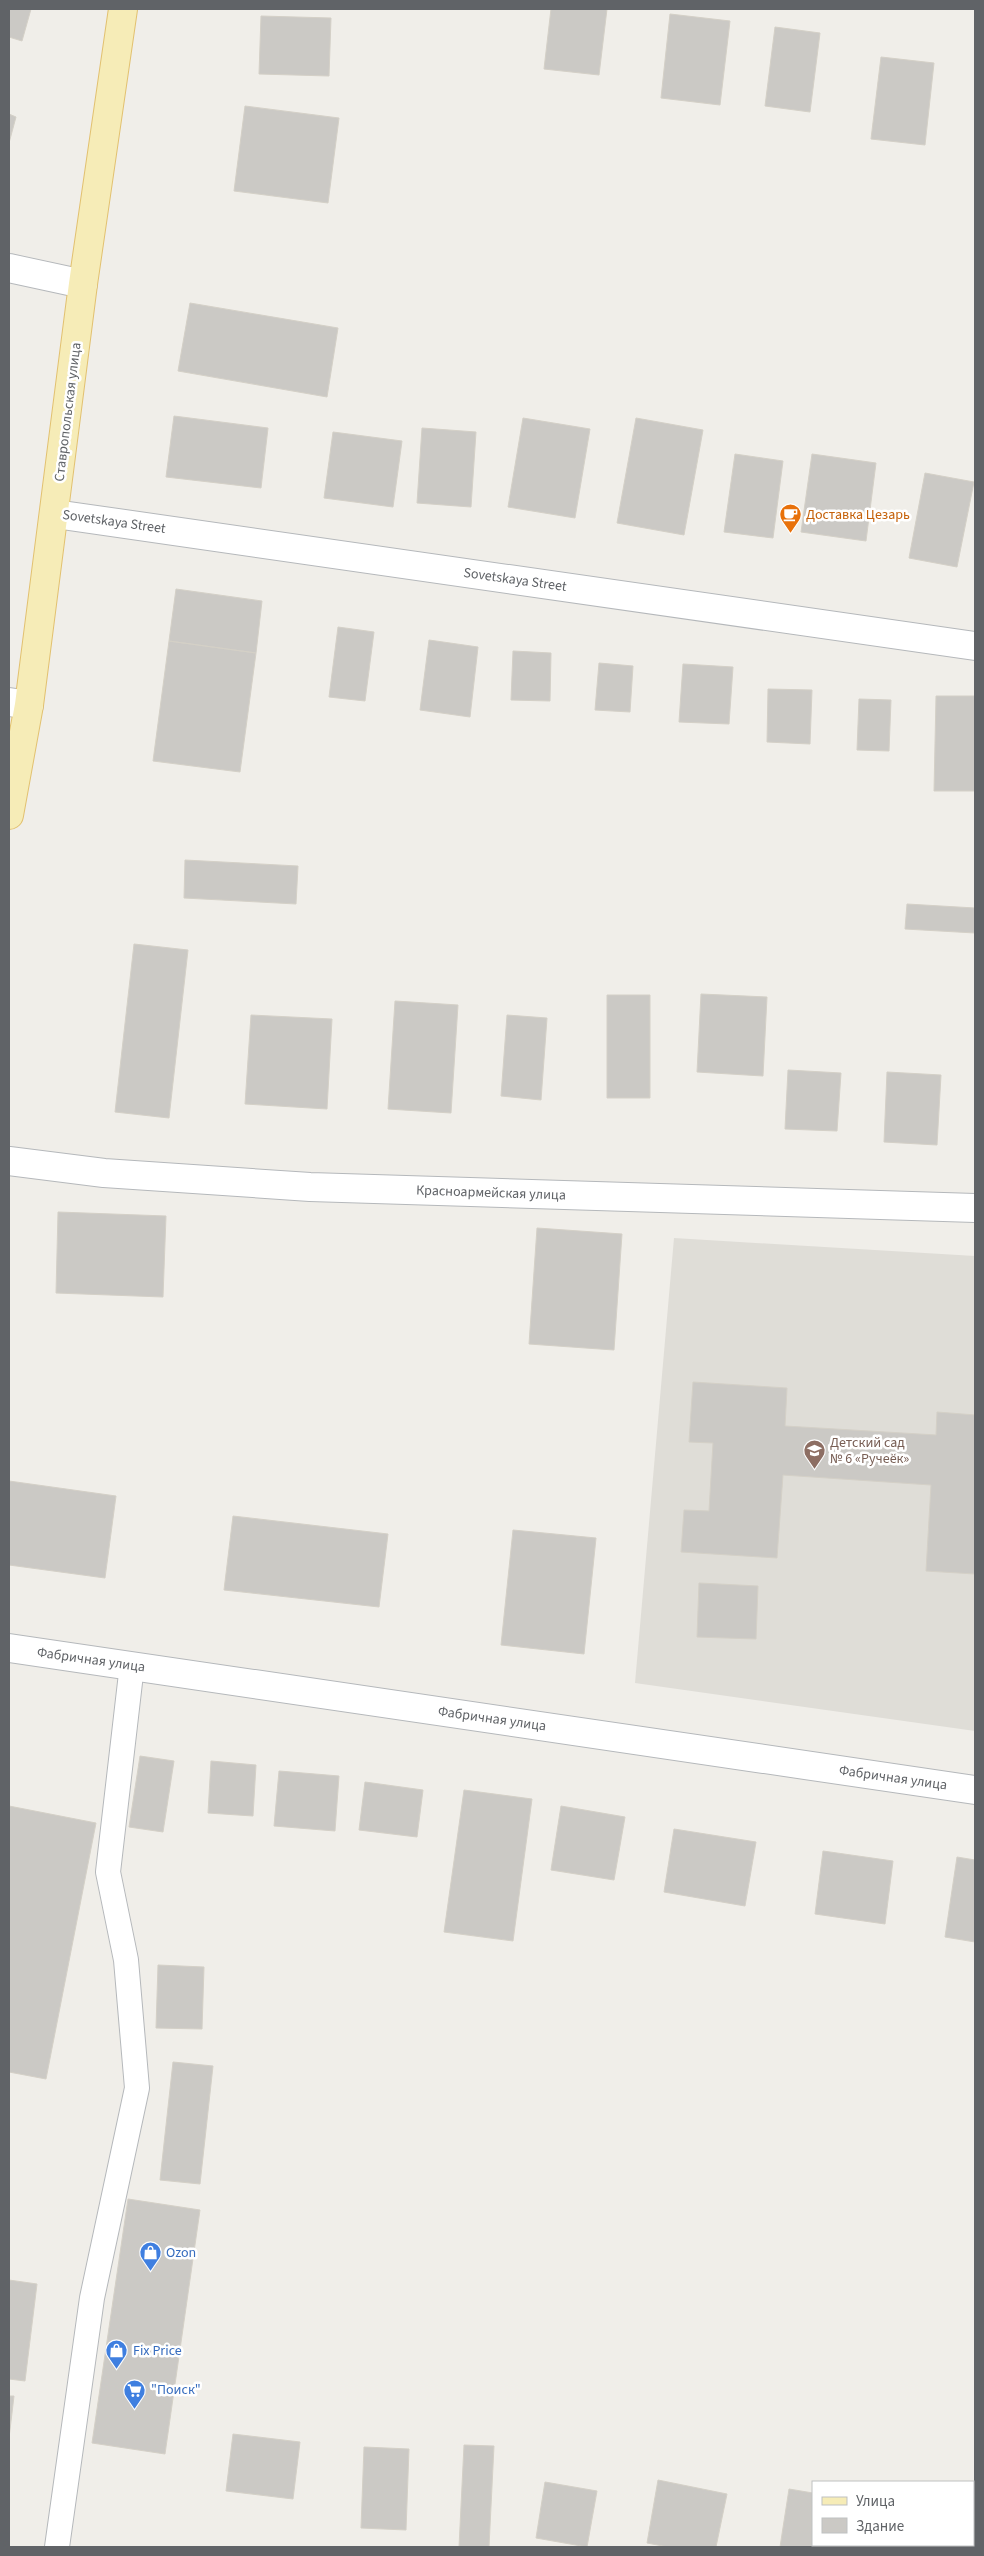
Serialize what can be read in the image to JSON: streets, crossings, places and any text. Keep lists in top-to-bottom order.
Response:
{
  "streets": {
    "main road": ["Ставропольская улица"],
    "street": ["Sovetskaya Street", "Красноармейская улица", "Фабричная улица"]
  },
  "crossings": [
    ["Ставропольская улица", "Sovetskaya Street"]
  ],
  "places": {
    "cafe": ["Доставка Цезарь"],
    "school or university": ["Детский сад № 6 «Ручеёк»"],
    "shop": ["Ozon", "Fix Price"],
    "supermarket": ["\"Поиск\""]
  },
  "legend": ["Улица", "Здание"]
}
